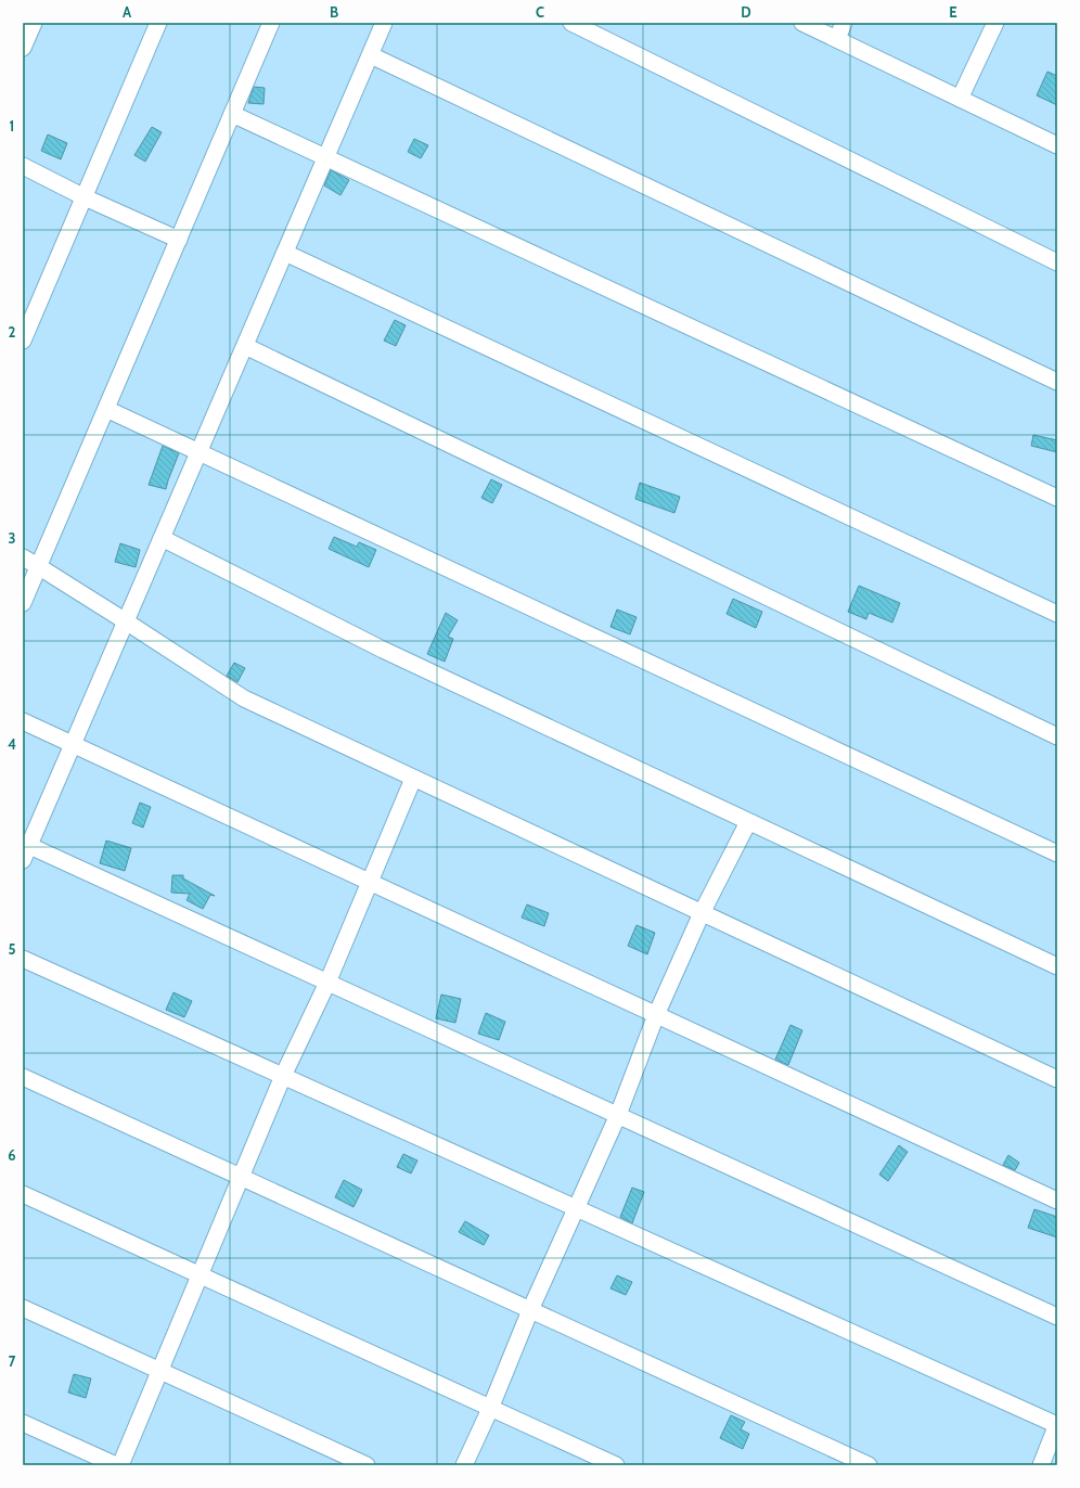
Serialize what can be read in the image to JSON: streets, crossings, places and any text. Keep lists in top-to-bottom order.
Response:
{
  "grid": {
    "columns": [
      "A",
      "B",
      "C",
      "D",
      "E"
    ],
    "rows": [
      "1",
      "2",
      "3",
      "4",
      "5",
      "6",
      "7"
    ]
  }
}
